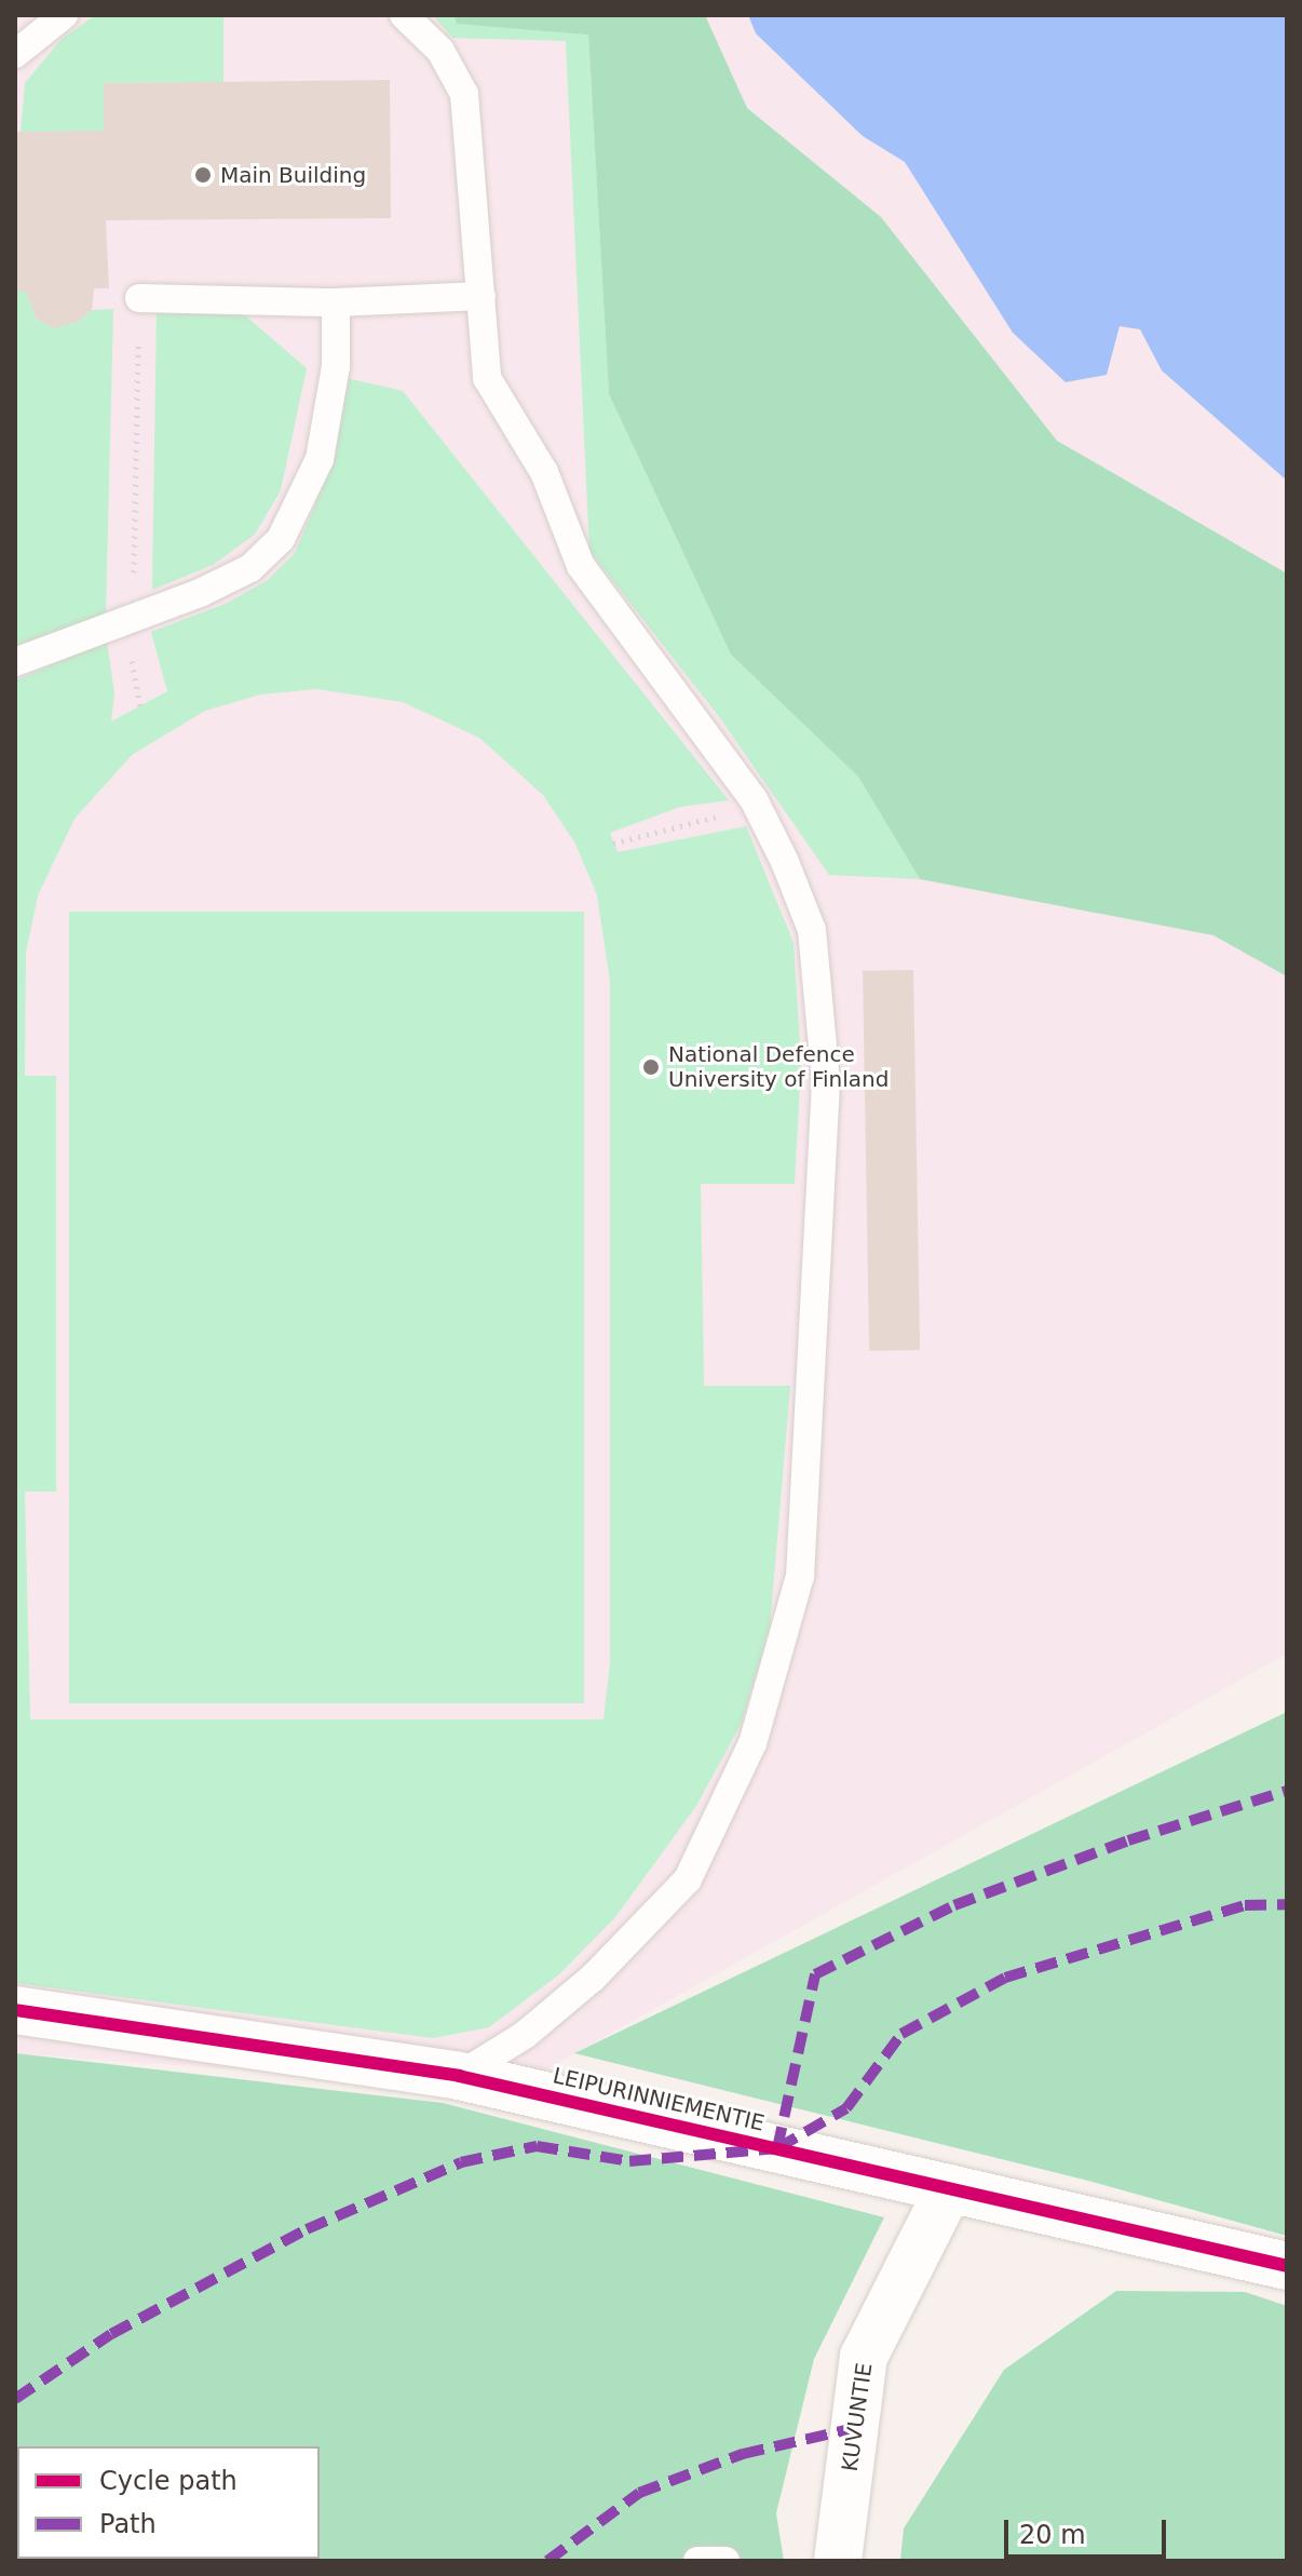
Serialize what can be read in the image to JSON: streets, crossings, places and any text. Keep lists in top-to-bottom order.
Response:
{
  "streets": {
    "street": ["LEIPURINNIEMENTIE", "KUVUNTIE"]
  },
  "crossings": [
    ["LEIPURINNIEMENTIE", "KUVUNTIE"]
  ],
  "places": ["Main Building", "National Defence University of Finland"],
  "legend": ["Cycle path", "Path"],
  "scale_bar": "20 m"
}
